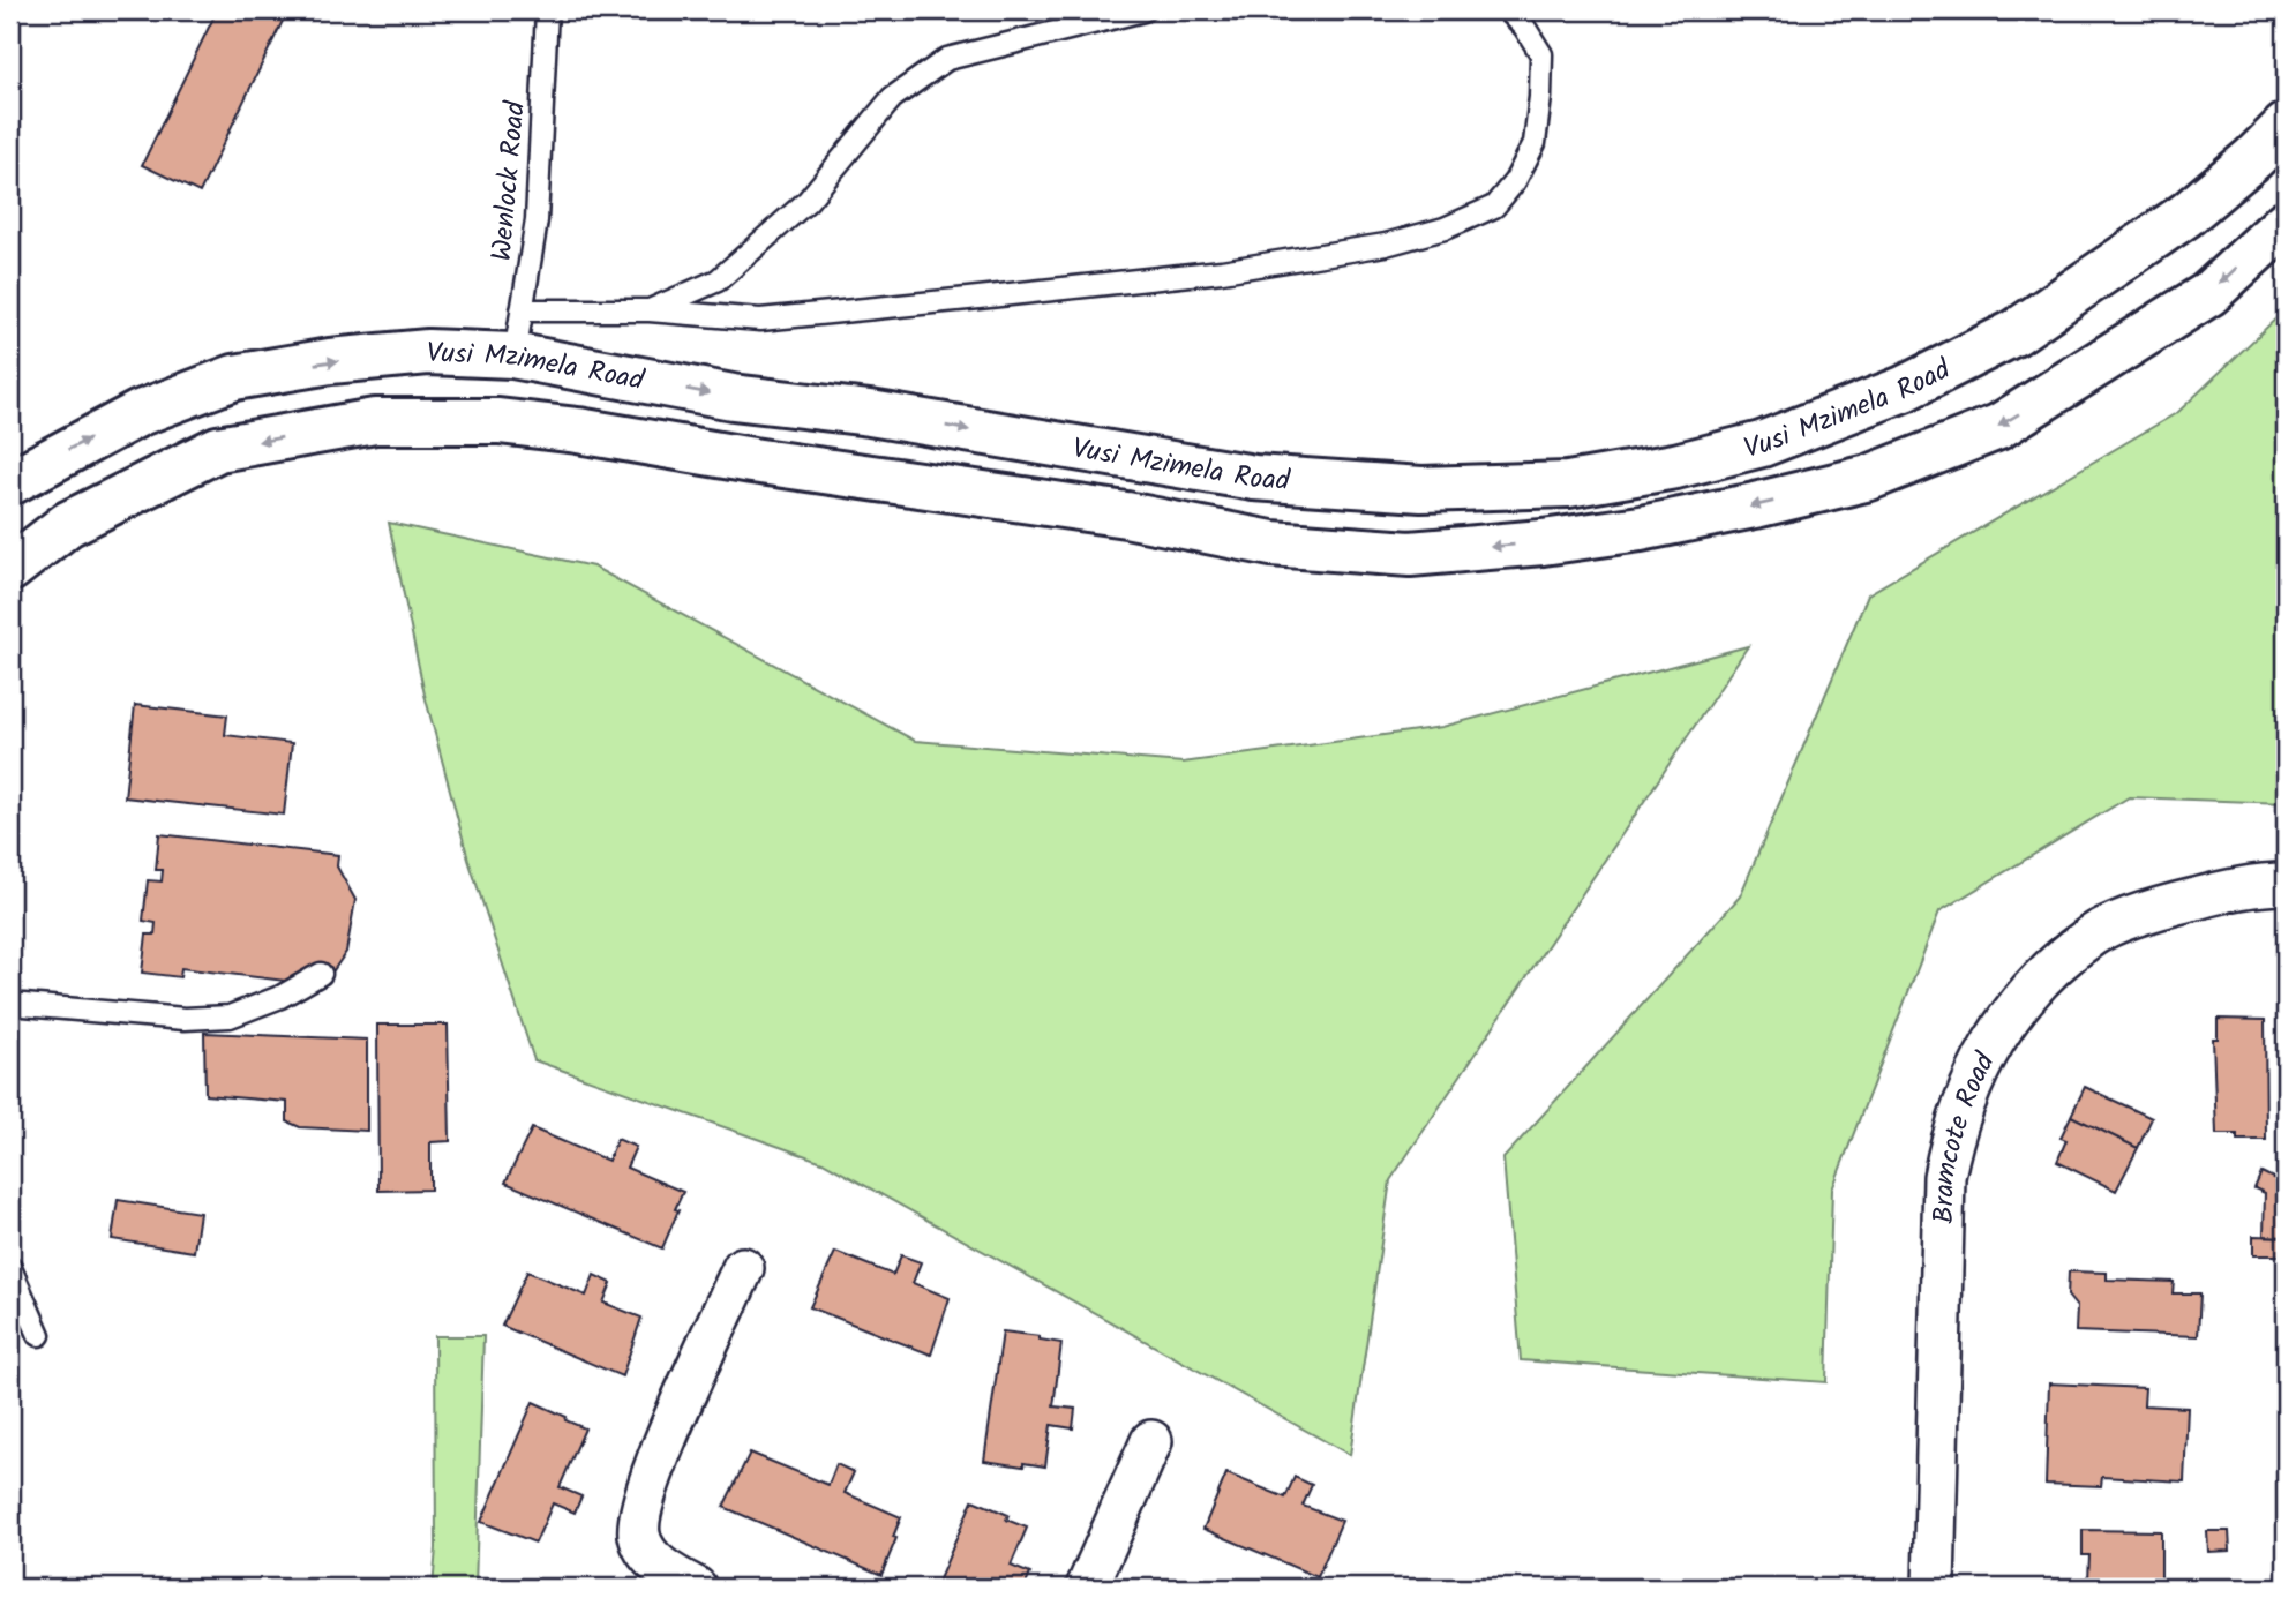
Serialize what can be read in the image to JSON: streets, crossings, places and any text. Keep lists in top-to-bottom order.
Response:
{
  "streets": {
    "main road": ["Vusi Mzimela Road"],
    "street": ["Bramcote Road"],
    "lane": ["Wenlock Road"]
  },
  "crossings": [
    ["Wenlock Road", "Vusi Mzimela Road"]
  ]
}
